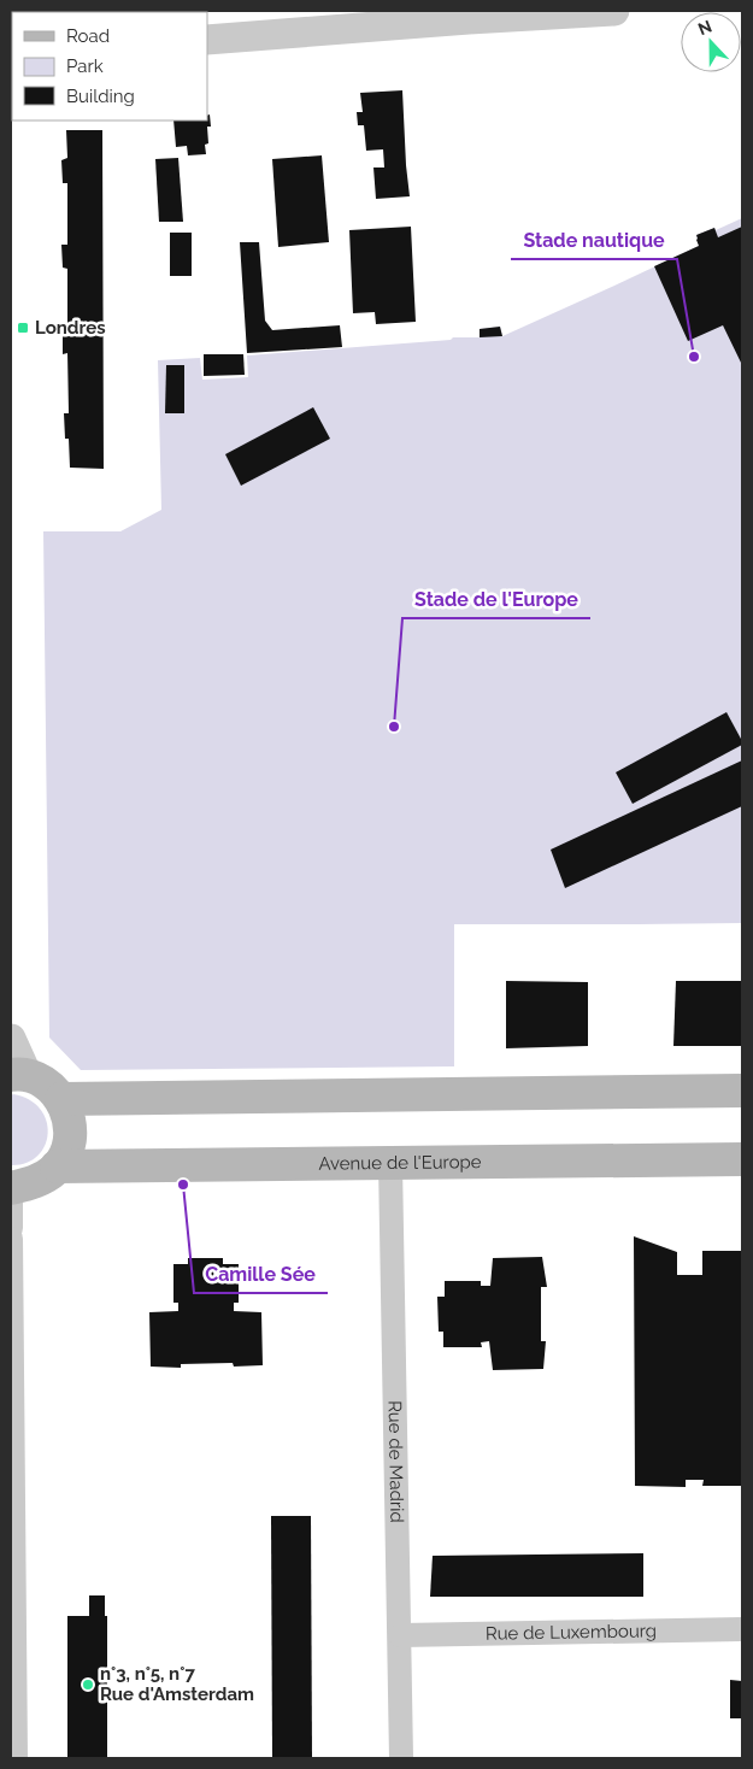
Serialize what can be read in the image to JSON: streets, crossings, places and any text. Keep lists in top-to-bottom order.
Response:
{
  "streets": {
    "main road": ["Avenue de l'Europe"],
    "street": ["Rue de Madrid", "Rue de Luxembourg"]
  },
  "crossings": [
    ["Avenue de l'Europe", "Rue de Madrid"],
    ["Rue de Madrid", "Rue de Luxembourg"]
  ],
  "places": {
    "transit": ["Londres"],
    "other": [
      "Stade nautique",
      "Stade de l'Europe",
      "Camille Sée",
      "n°3, n°5, n°7 Rue d'Amsterdam"
    ]
  },
  "legend": ["Road", "Park", "Building"],
  "north": "top"
}
